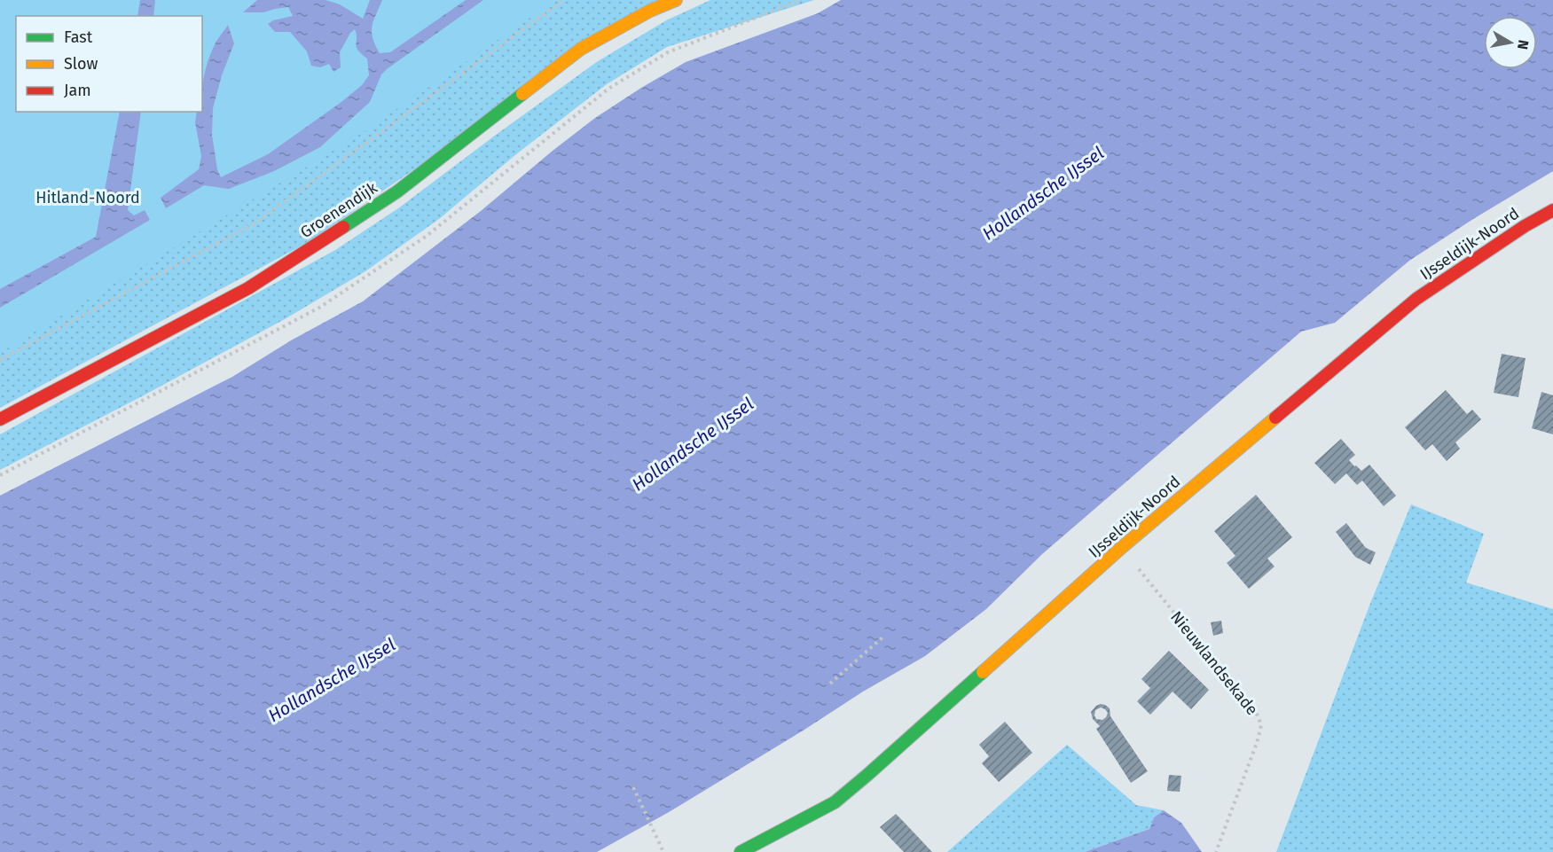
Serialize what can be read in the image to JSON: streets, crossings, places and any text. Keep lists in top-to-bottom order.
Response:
{
  "streets": {
    "street": ["Groenendijk", "IJsseldijk-Noord"],
    "path": ["Nieuwlandsekade"]
  },
  "crossings": [
    ["IJsseldijk-Noord", "Nieuwlandsekade"]
  ],
  "water": ["Hollandsche IJssel"],
  "parks": ["Hitland-Noord"],
  "legend": ["Fast", "Slow", "Jam"],
  "north": "right"
}
